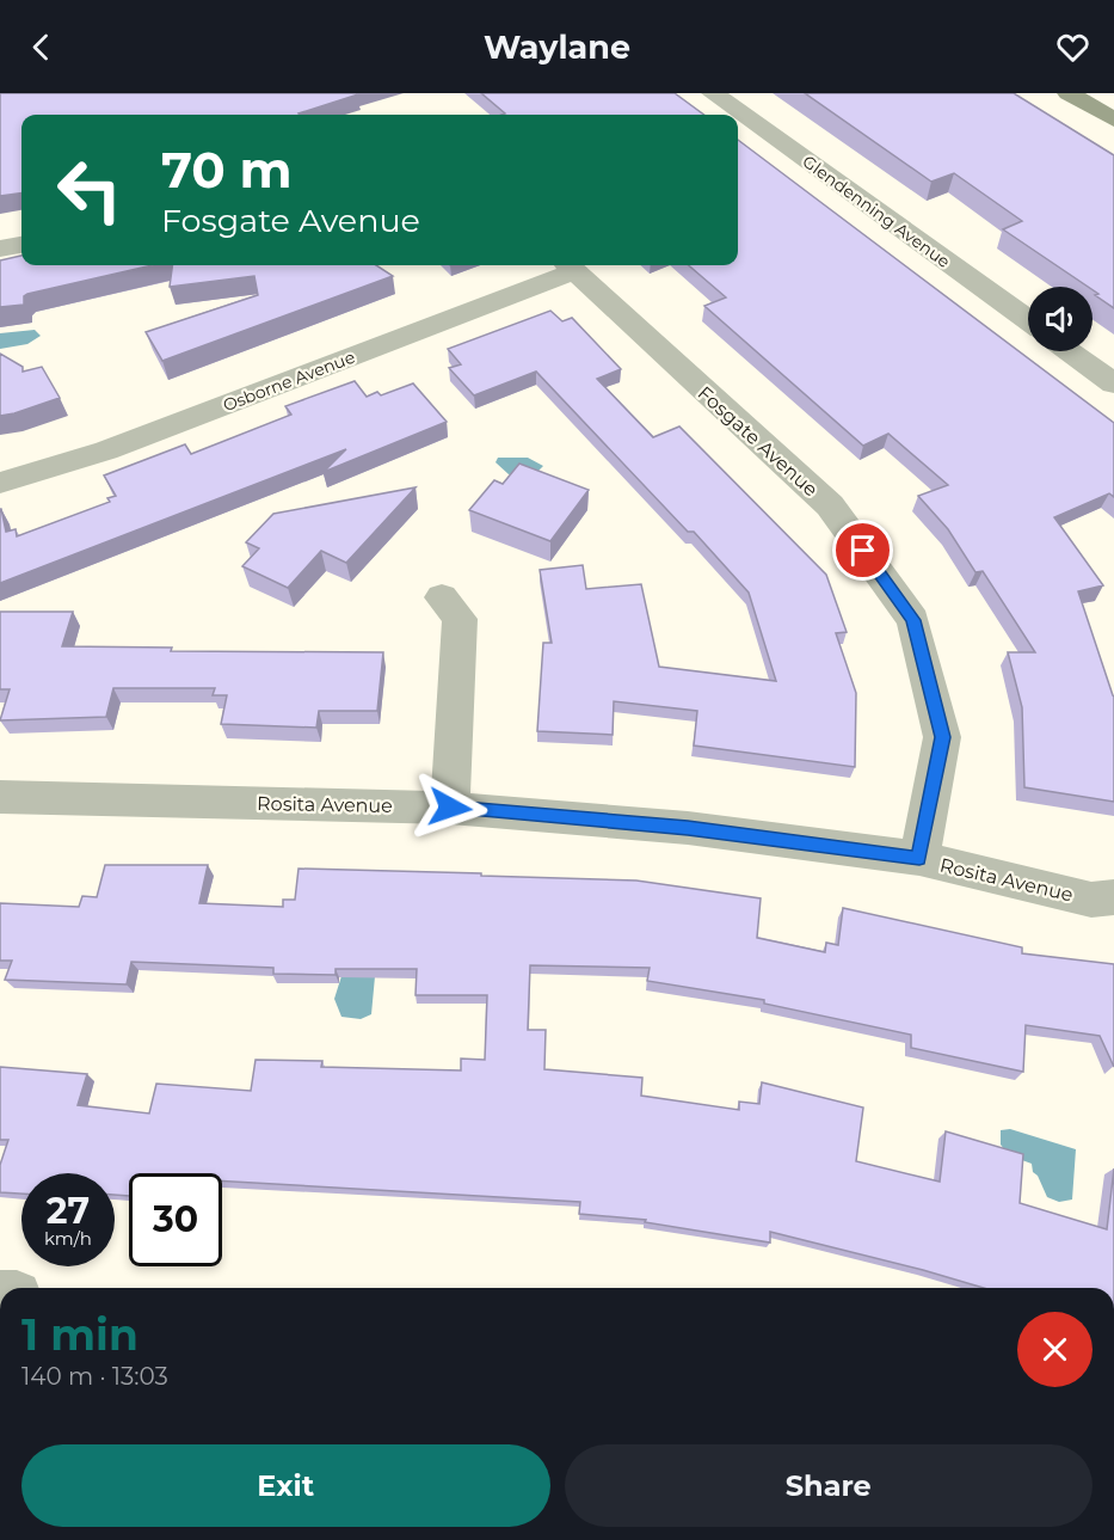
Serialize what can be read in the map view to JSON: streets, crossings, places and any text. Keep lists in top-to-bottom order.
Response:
{
  "streets": {
    "street": [
      "Glendenning Avenue",
      "Osborne Avenue",
      "Fosgate Avenue",
      "Rosita Avenue"
    ]
  },
  "crossings": [
    ["Osborne Avenue", "Fosgate Avenue"],
    ["Fosgate Avenue", "Rosita Avenue"]
  ],
  "page": {
    "header": "Waylane",
    "turn": ["70 m", "Fosgate Avenue"],
    "speed": "27 km/h",
    "limit": "30",
    "heading": ["1 min", "140 m · 13:03"],
    "buttons": ["Exit", "Share"]
  }
}
